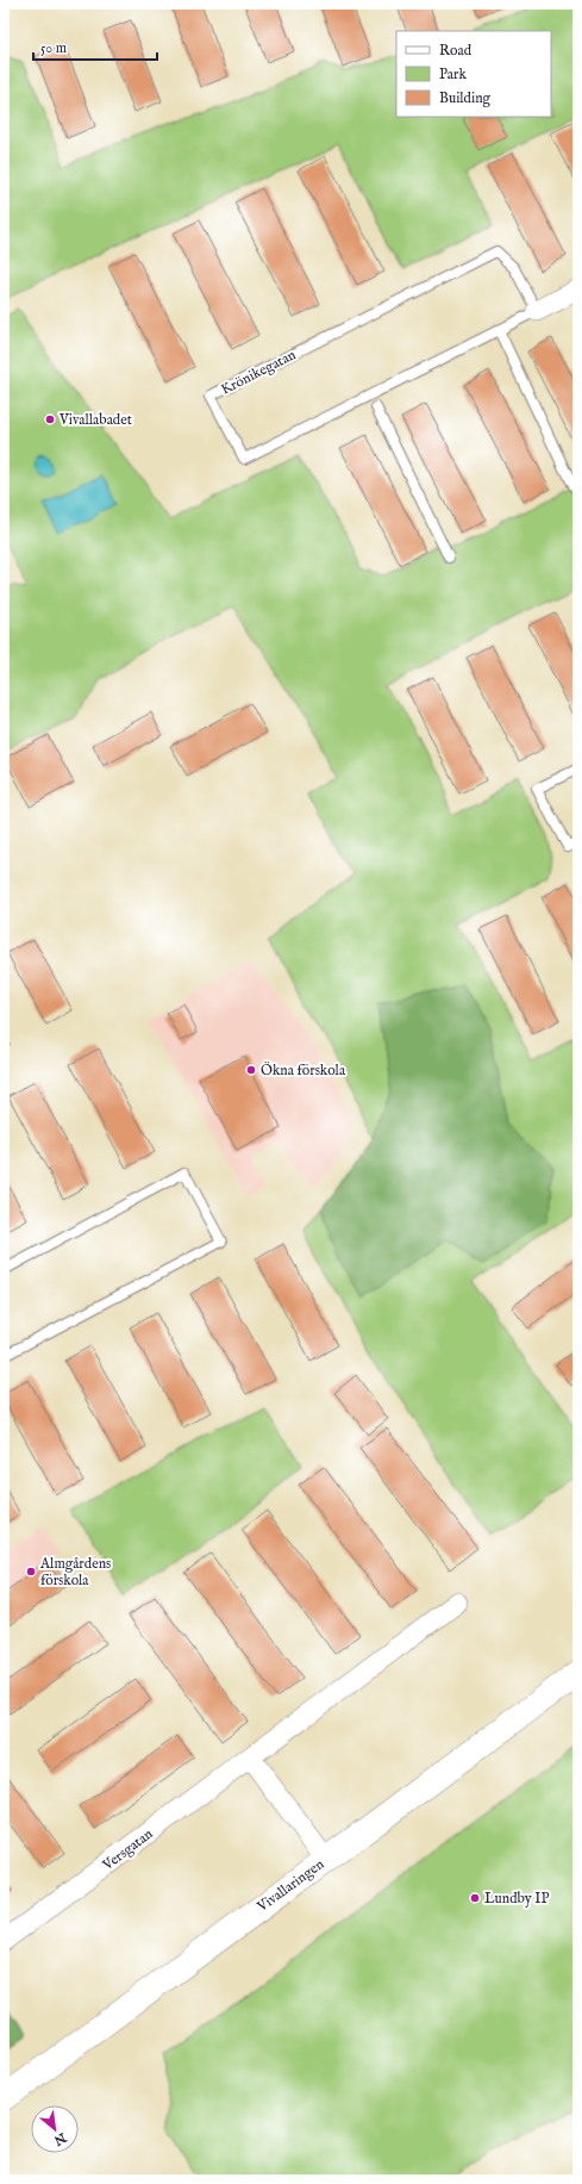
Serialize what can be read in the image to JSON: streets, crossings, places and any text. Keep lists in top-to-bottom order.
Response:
{
  "streets": {
    "street": ["Krönikegatan", "Versgatan", "Vivallaringen"]
  },
  "places": [
    "Vivallabadet",
    "Ökna förskola",
    "Almgårdens förskola",
    "Lundby IP"
  ],
  "legend": ["Road", "Park", "Building"],
  "scale_bar": "50 m",
  "north": "bottom right"
}
